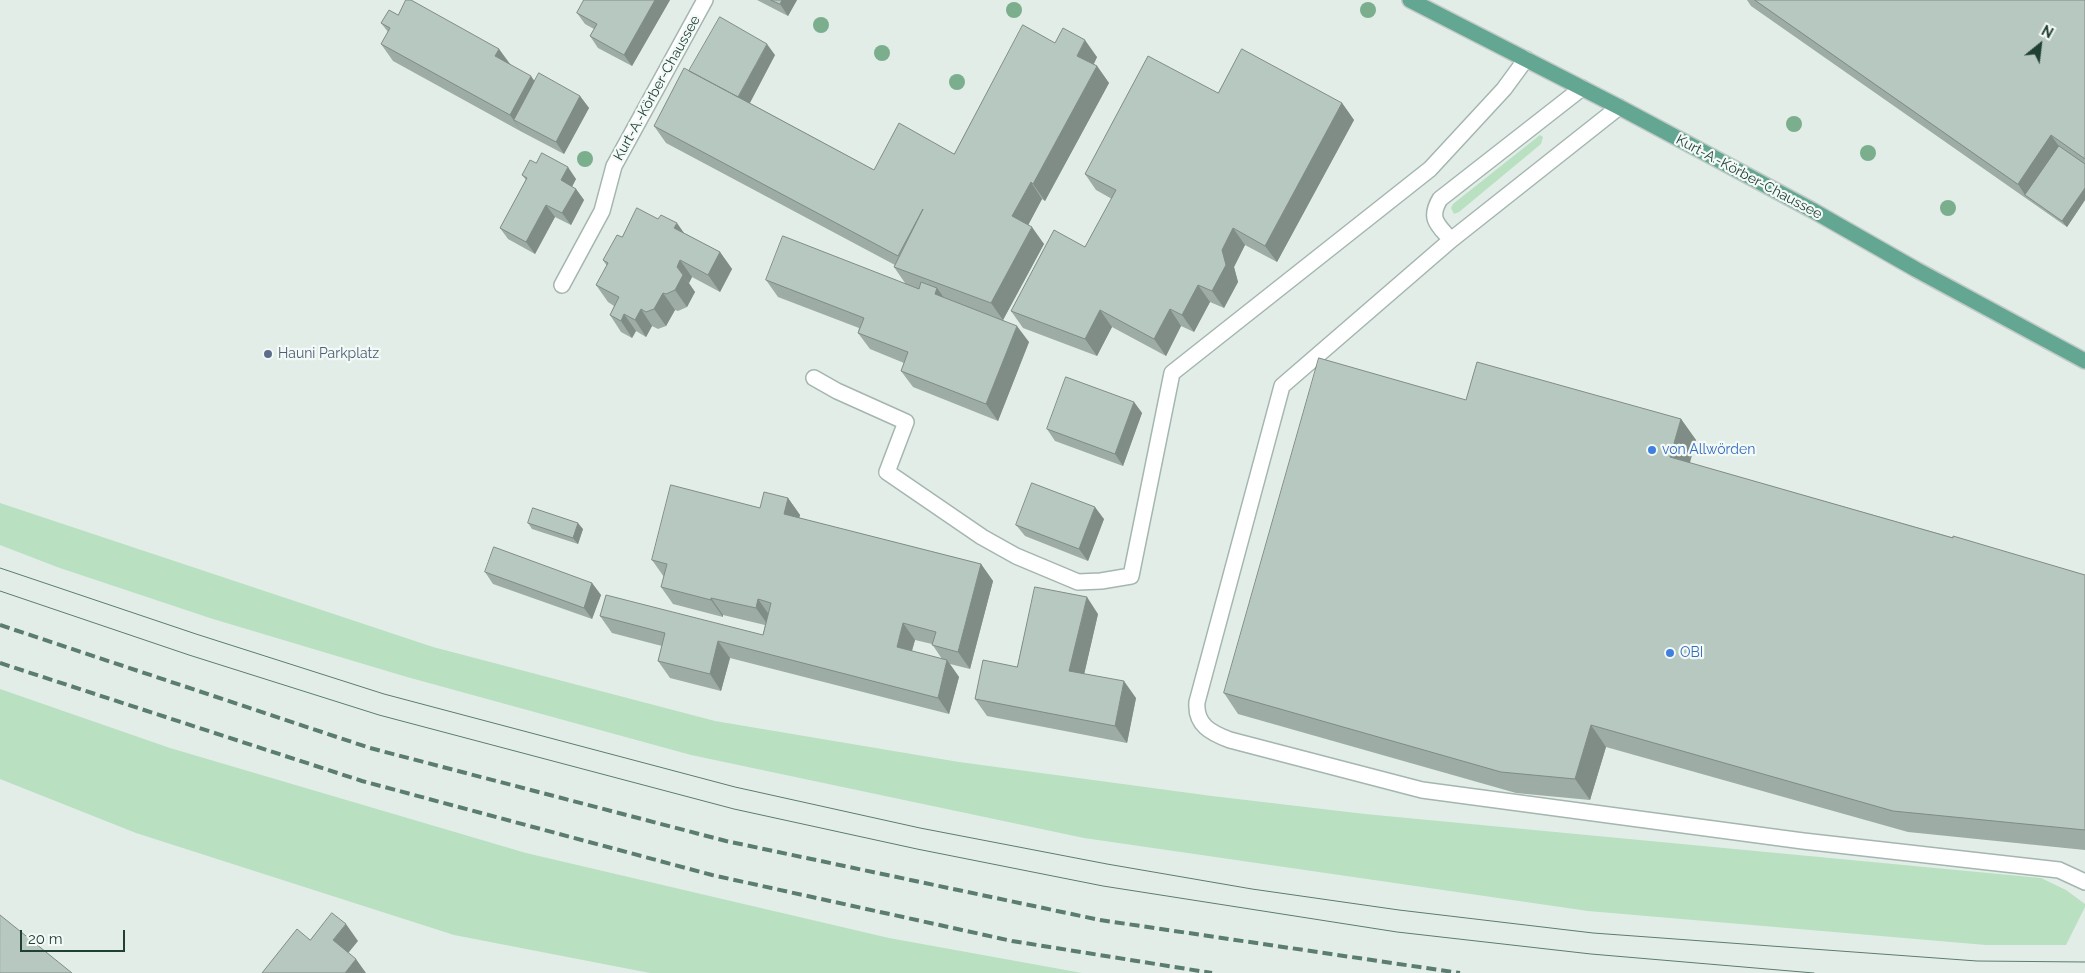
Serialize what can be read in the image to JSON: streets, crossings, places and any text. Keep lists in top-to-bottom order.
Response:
{
  "streets": {
    "main road": ["Kurt-A.-Körber-Chaussee"]
  },
  "places": ["Hauni Parkplatz", "von Allwörden", "OBI"],
  "scale_bar": "20 m",
  "north": "top right"
}
